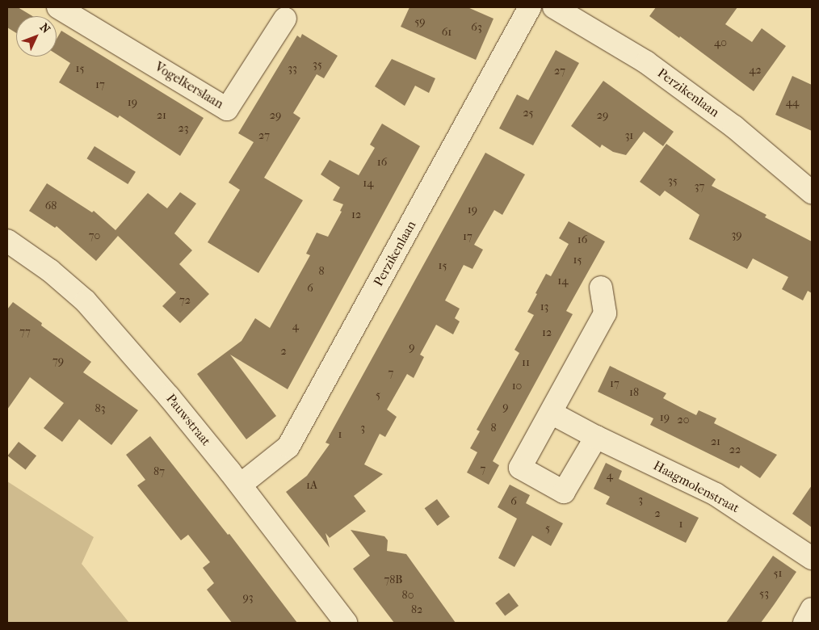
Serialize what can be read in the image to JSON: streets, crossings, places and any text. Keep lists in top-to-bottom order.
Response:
{
  "streets": {
    "street": [
      "Vogelkerslaan",
      "Perzikenlaan",
      "Pauwstraat",
      "Haagmolenstraat"
    ]
  },
  "crossings": [
    ["Perzikenlaan", "Pauwstraat"]
  ],
  "house_numbers": [
    "59",
    "63",
    "61",
    "40",
    "35",
    "15",
    "33",
    "42",
    "27",
    "17",
    "19",
    "44",
    "25",
    "21",
    "29",
    "29",
    "23",
    "27",
    "31",
    "16",
    "35",
    "14",
    "37",
    "68",
    "19",
    "12",
    "39",
    "70",
    "17",
    "16",
    "15",
    "15",
    "8",
    "14",
    "6",
    "72",
    "13",
    "4",
    "77",
    "12",
    "9",
    "2",
    "79",
    "11",
    "7",
    "17",
    "10",
    "18",
    "5",
    "9",
    "83",
    "19",
    "20",
    "3",
    "8",
    "1",
    "21",
    "22",
    "7",
    "87",
    "4",
    "1A",
    "3",
    "6",
    "2",
    "1",
    "5",
    "51",
    "78B",
    "53",
    "80",
    "93",
    "82"
  ],
  "north": "top right"
}
